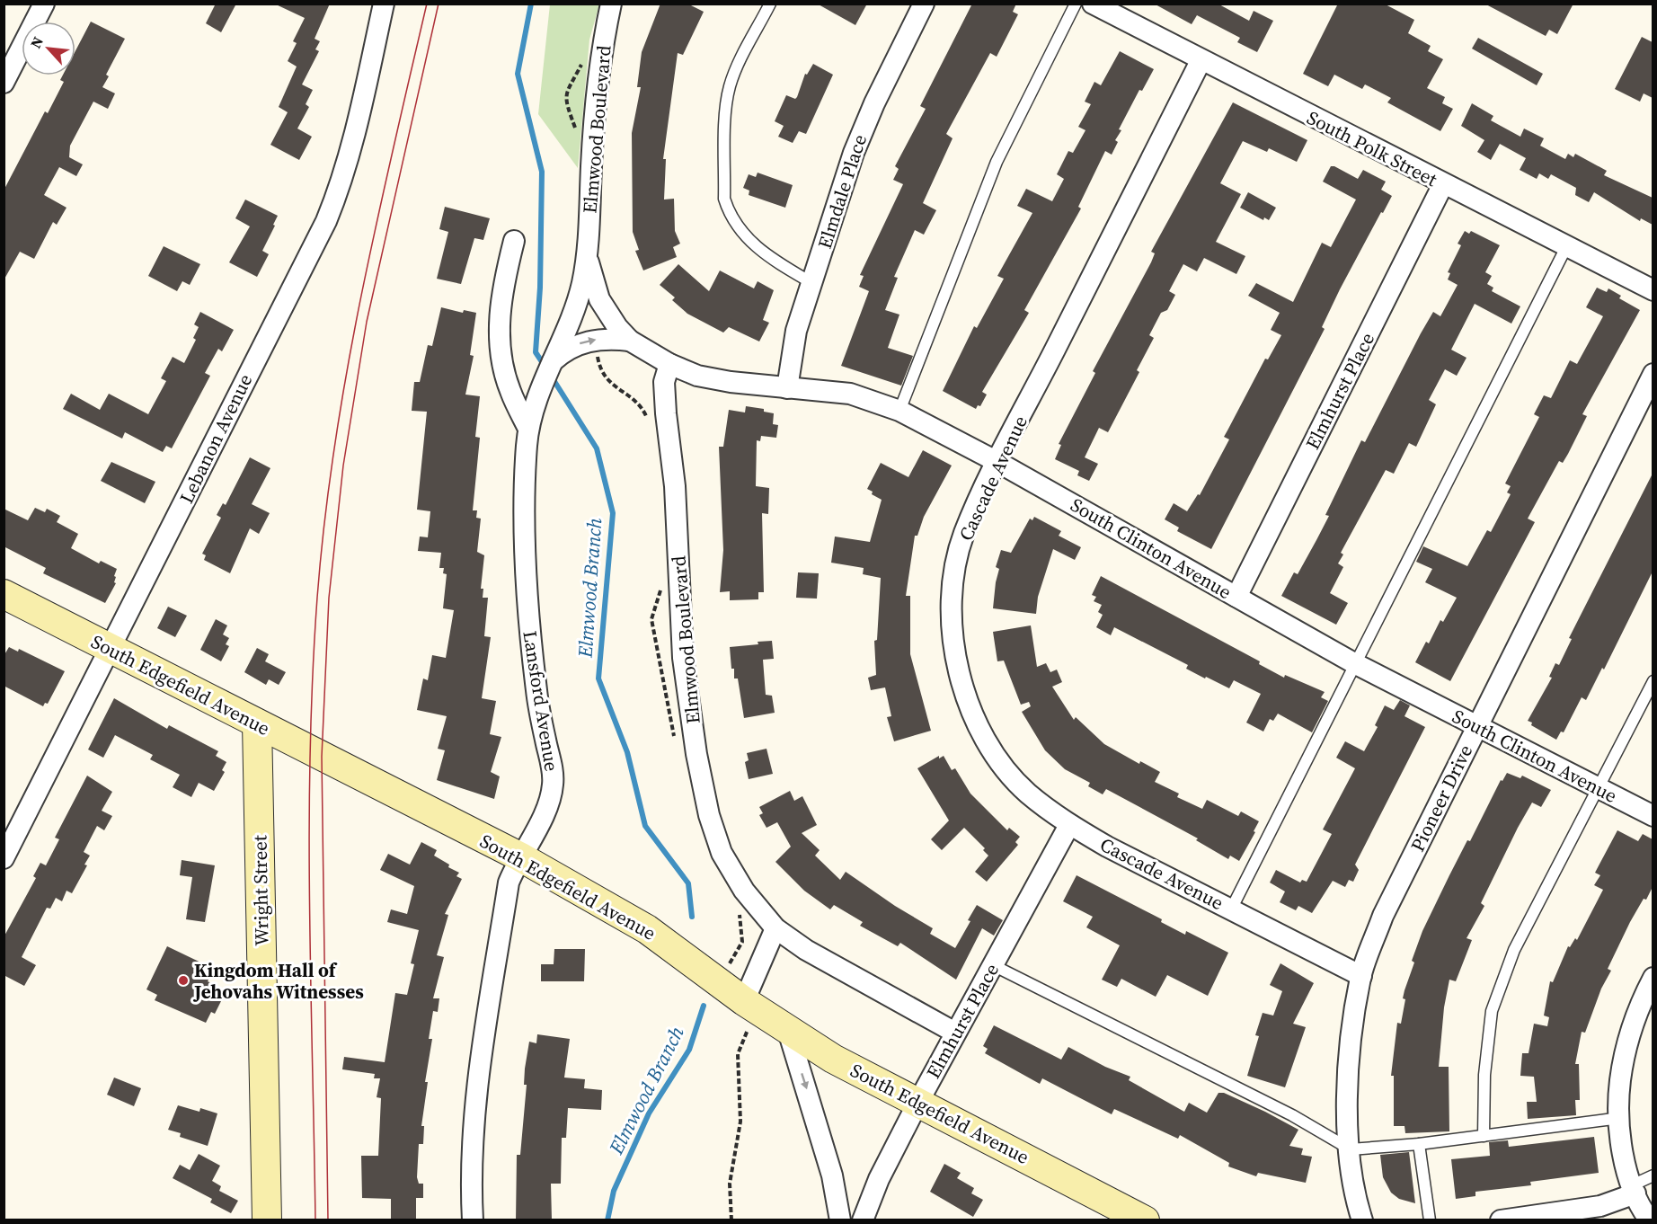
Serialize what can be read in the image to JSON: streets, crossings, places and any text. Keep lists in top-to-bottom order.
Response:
{
  "streets": {
    "street": [
      "Elmwood Boulevard",
      "South Polk Street",
      "Elmdale Place",
      "Elmhurst Place",
      "Lebanon Avenue",
      "Cascade Avenue",
      "South Clinton Avenue",
      "South Edgefield Avenue",
      "Lansford Avenue",
      "Pioneer Drive",
      "Wright Street"
    ]
  },
  "crossings": [
    ["Elmwood Boulevard", "Elmhurst Place"],
    ["Elmwood Boulevard", "South Clinton Avenue"],
    ["Elmwood Boulevard", "Lansford Avenue"],
    ["South Polk Street", "Elmhurst Place"],
    ["South Polk Street", "Cascade Avenue"],
    ["Elmdale Place", "South Clinton Avenue"],
    ["Elmhurst Place", "Cascade Avenue"],
    ["Elmhurst Place", "South Clinton Avenue"],
    ["Elmhurst Place", "South Edgefield Avenue"],
    ["Lebanon Avenue", "South Edgefield Avenue"],
    ["Cascade Avenue", "South Clinton Avenue"],
    ["Cascade Avenue", "Pioneer Drive"],
    ["South Clinton Avenue", "Pioneer Drive"],
    ["South Edgefield Avenue", "Lansford Avenue"],
    ["South Edgefield Avenue", "Wright Street"]
  ],
  "water": ["Elmwood Branch"],
  "places": ["Kingdom Hall of Jehovahs Witnesses"],
  "north": "top left"
}
